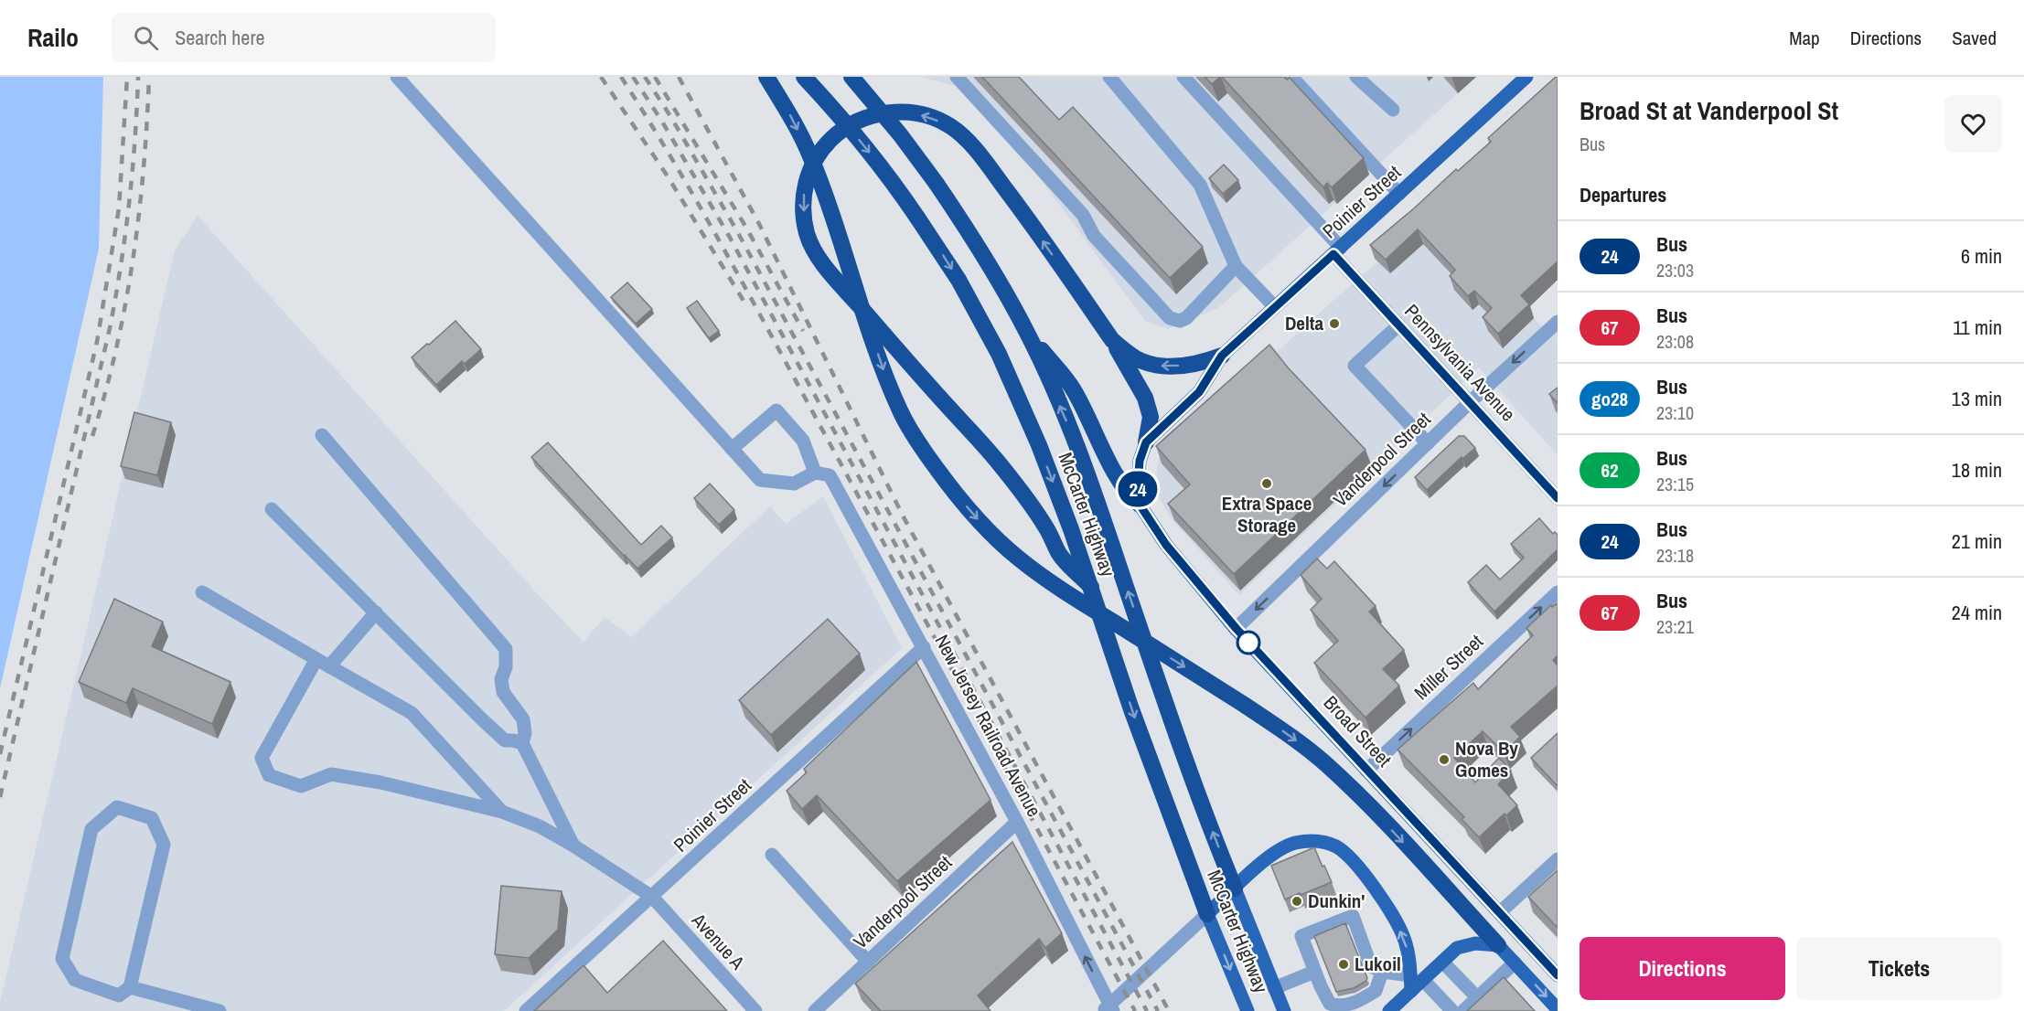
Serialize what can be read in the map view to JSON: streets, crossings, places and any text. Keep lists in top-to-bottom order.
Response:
{
  "streets": {
    "highway": ["McCarter Highway"],
    "main road": ["Poinier Street", "Broad Street"],
    "street": [
      "Pennsylvania Avenue",
      "Vanderpool Street",
      "Miller Street",
      "New Jersey Railroad Avenue",
      "Avenue A"
    ]
  },
  "crossings": [
    ["Poinier Street", "Pennsylvania Avenue"],
    ["Poinier Street", "New Jersey Railroad Avenue"],
    ["Poinier Street", "Avenue A"],
    ["Pennsylvania Avenue", "Vanderpool Street"],
    ["Vanderpool Street", "New Jersey Railroad Avenue"],
    ["Vanderpool Street", "Broad Street"],
    ["Miller Street", "Broad Street"]
  ],
  "one_way": ["Vanderpool Street", "Miller Street"],
  "places": [
    "Delta",
    "Extra Space Storage",
    "Nova By Gomes",
    "Dunkin'",
    "Lukoil"
  ],
  "lines": ["bus line 24"],
  "page": {
    "header": "Railo",
    "search": "Search here",
    "nav": ["Map", "Directions", "Saved"],
    "on_map": "24",
    "heading": [
      ["Broad St at Vanderpool St", "Bus"],
      "Departures"
    ],
    "list": [
      {
        "mark": "24",
        "name": "Bus",
        "note": "23:03",
        "value": "6 min"
      },
      {
        "mark": "67",
        "name": "Bus",
        "note": "23:08",
        "value": "11 min"
      },
      {
        "mark": "go28",
        "name": "Bus",
        "note": "23:10",
        "value": "13 min"
      },
      {
        "mark": "62",
        "name": "Bus",
        "note": "23:15",
        "value": "18 min"
      },
      {
        "mark": "24",
        "name": "Bus",
        "note": "23:18",
        "value": "21 min"
      },
      {
        "mark": "67",
        "name": "Bus",
        "note": "23:21",
        "value": "24 min"
      }
    ],
    "buttons": ["Directions", "Tickets"]
  }
}
